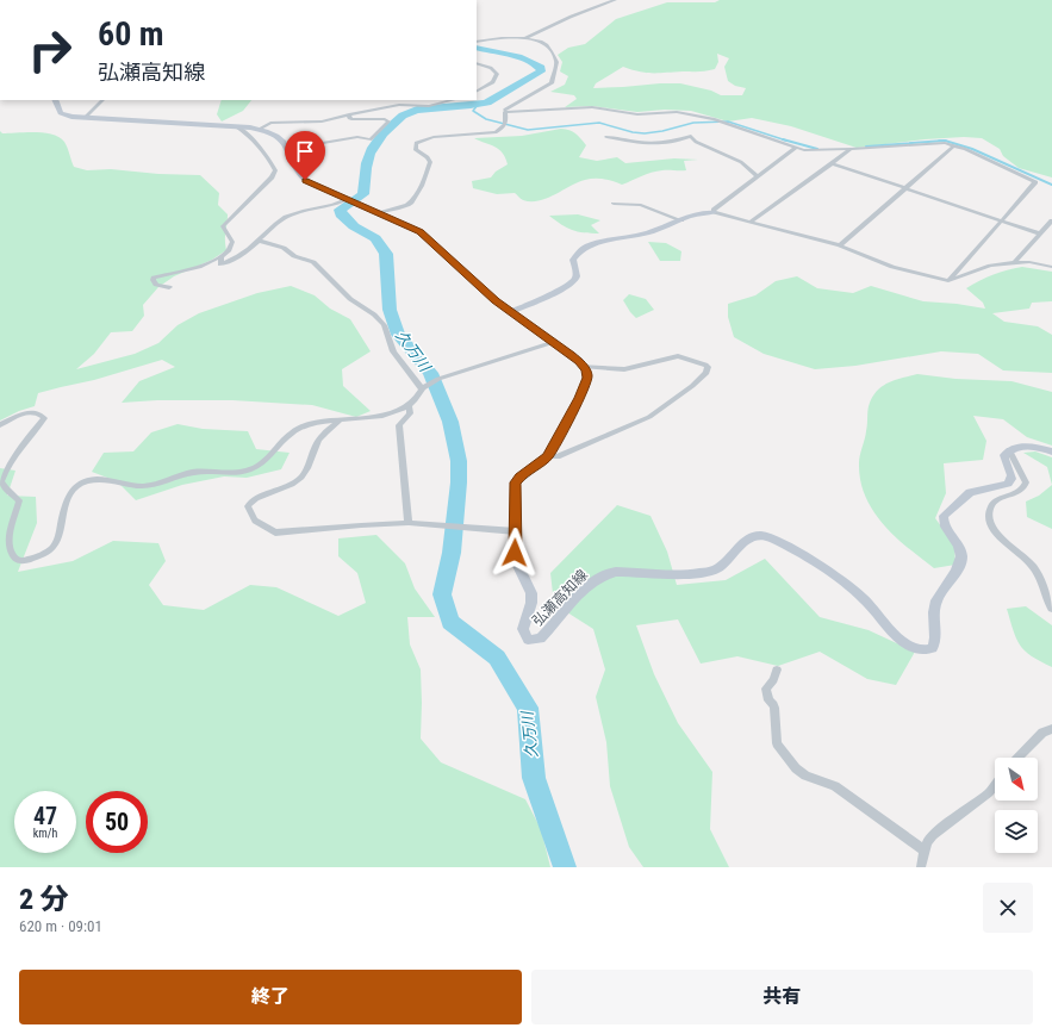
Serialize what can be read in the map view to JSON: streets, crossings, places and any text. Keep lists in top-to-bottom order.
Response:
{
  "streets": {
    "main road": ["弘瀬高知線"]
  },
  "water": ["久万川"],
  "north": "bottom right",
  "page": {
    "turn": ["60 m", "弘瀬高知線"],
    "speed": "47 km/h",
    "limit": "50",
    "heading": ["2 分", "620 m · 09:01"],
    "buttons": ["終了", "共有"]
  }
}
